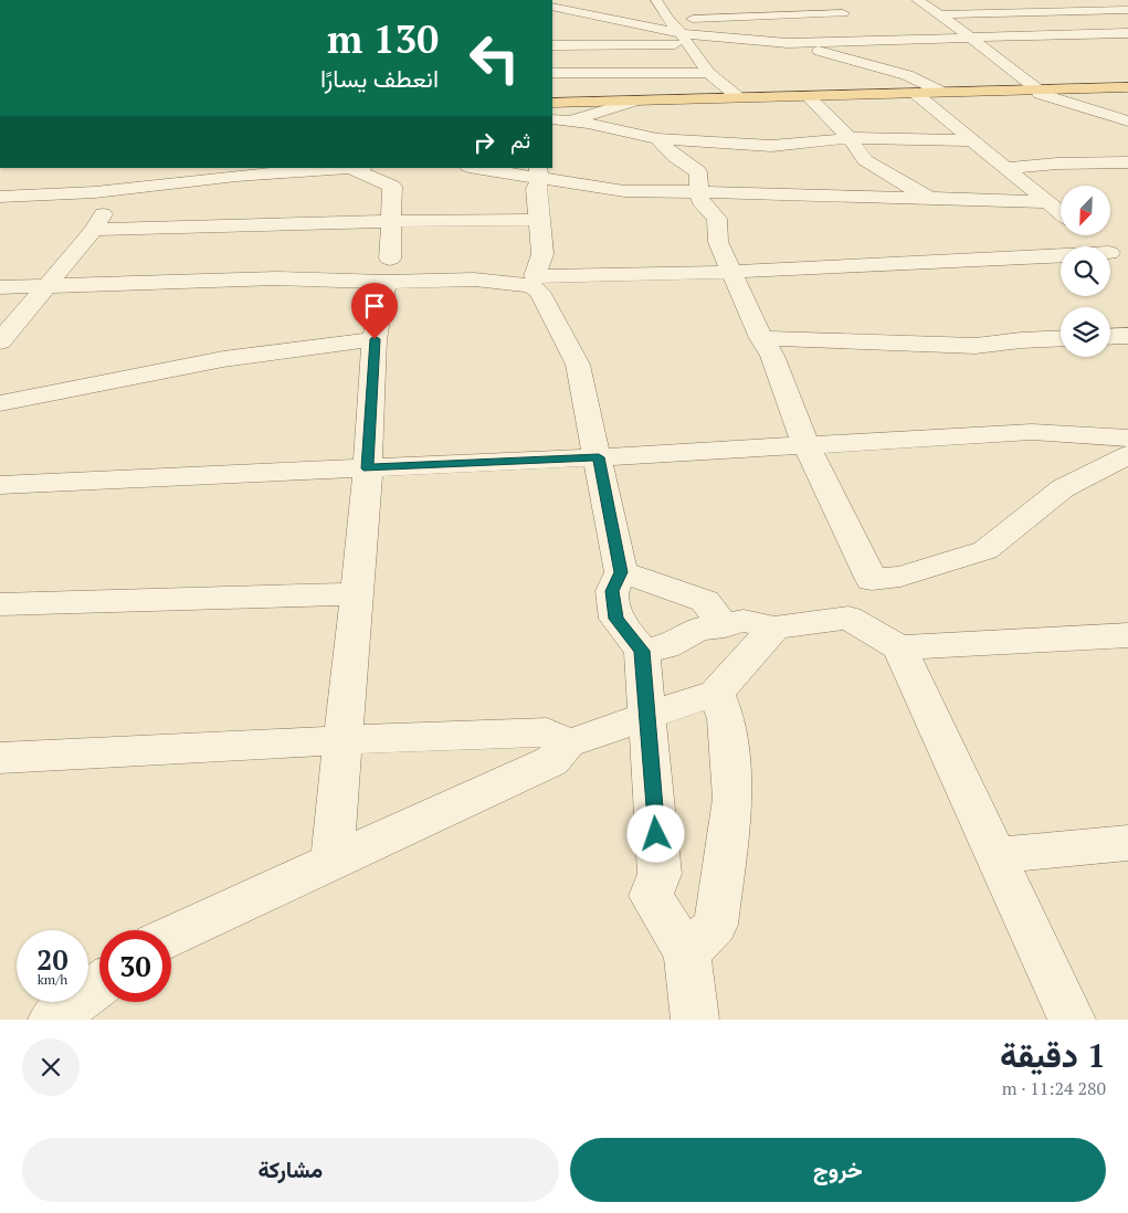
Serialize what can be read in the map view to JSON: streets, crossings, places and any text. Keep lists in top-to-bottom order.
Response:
{
  "north": "bottom left",
  "page": {
    "turn": ["130 m", "انعطف يسارًا"],
    "then": "ثم",
    "speed": "20 km/h",
    "limit": "30",
    "heading": ["1 دقيقة", "280 m · 11:24"],
    "buttons": ["خروج", "مشاركة"]
  }
}
